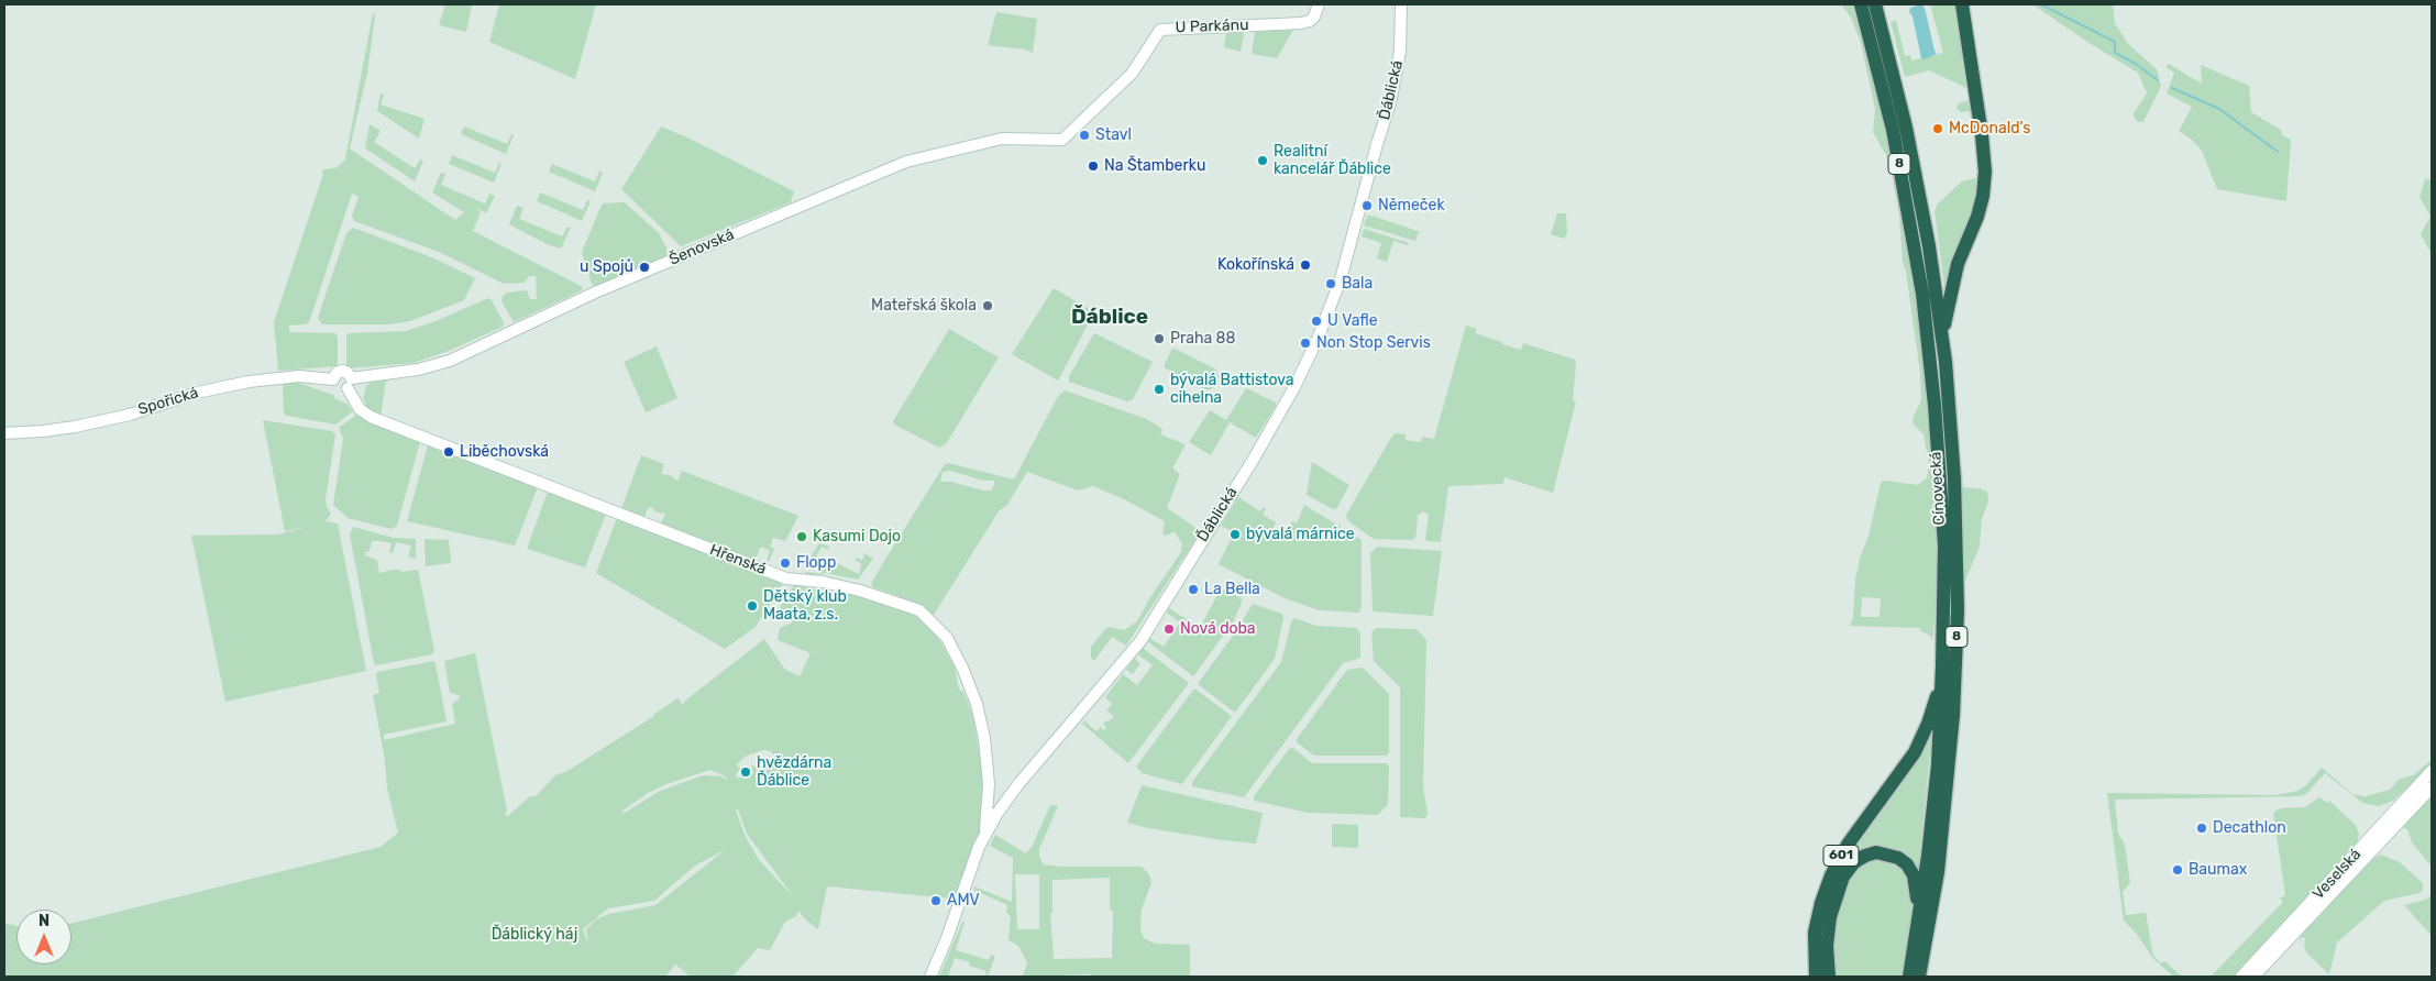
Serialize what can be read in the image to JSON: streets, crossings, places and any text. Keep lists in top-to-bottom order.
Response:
{
  "streets": {
    "highway": ["8", "Cínovecká", "601"],
    "street": [
      "U Parkánu",
      "Ďáblická",
      "Šenovská",
      "Spořická",
      "Hřenská",
      "Veselská"
    ]
  },
  "crossings": [
    ["U Parkánu", "Šenovská"],
    ["Ďáblická", "Hřenská"],
    ["Šenovská", "Spořická"],
    ["Šenovská", "Hřenská"],
    ["Spořická", "Hřenská"],
    ["Cínovecká", "601"]
  ],
  "districts": ["Ďáblice"],
  "parks": ["Ďáblický háj"],
  "places": [
    "McDonald's",
    "Stavl",
    "Realitní kancelář Ďáblice",
    "Na Štamberku",
    "Němeček",
    "Kokořínská",
    "u Spojů",
    "Bala",
    "Mateřská škola",
    "U Vafle",
    "Praha 88",
    "Non Stop Servis",
    "bývalá Battistova cihelna",
    "Liběchovská",
    "bývalá márnice",
    "Kasumi Dojo",
    "Flopp",
    "La Bella",
    "Dětský klub Maata, z.s.",
    "Nová doba",
    "hvězdárna Ďáblice",
    "Decathlon",
    "Baumax",
    "AMV"
  ],
  "north": "top"
}
